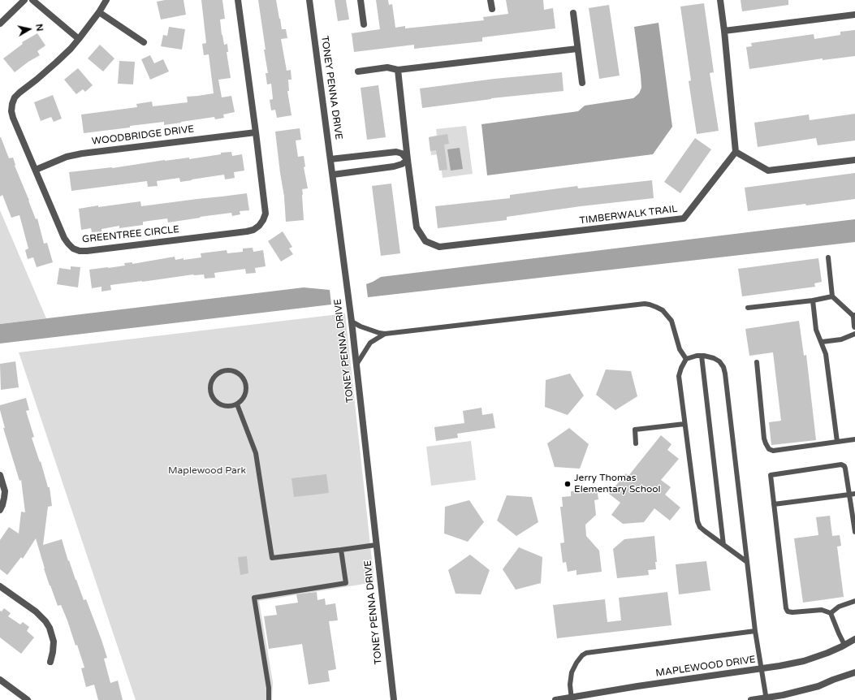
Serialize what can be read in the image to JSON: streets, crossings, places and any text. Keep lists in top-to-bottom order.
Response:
{
  "streets": {
    "street": [
      "TONEY PENNA DRIVE",
      "WOODBRIDGE DRIVE",
      "TIMBERWALK TRAIL",
      "GREENTREE CIRCLE",
      "MAPLEWOOD DRIVE"
    ]
  },
  "crossings": [
    ["WOODBRIDGE DRIVE", "GREENTREE CIRCLE"]
  ],
  "parks": ["Maplewood Park"],
  "places": ["Jerry Thomas Elementary School"],
  "north": "right"
}
